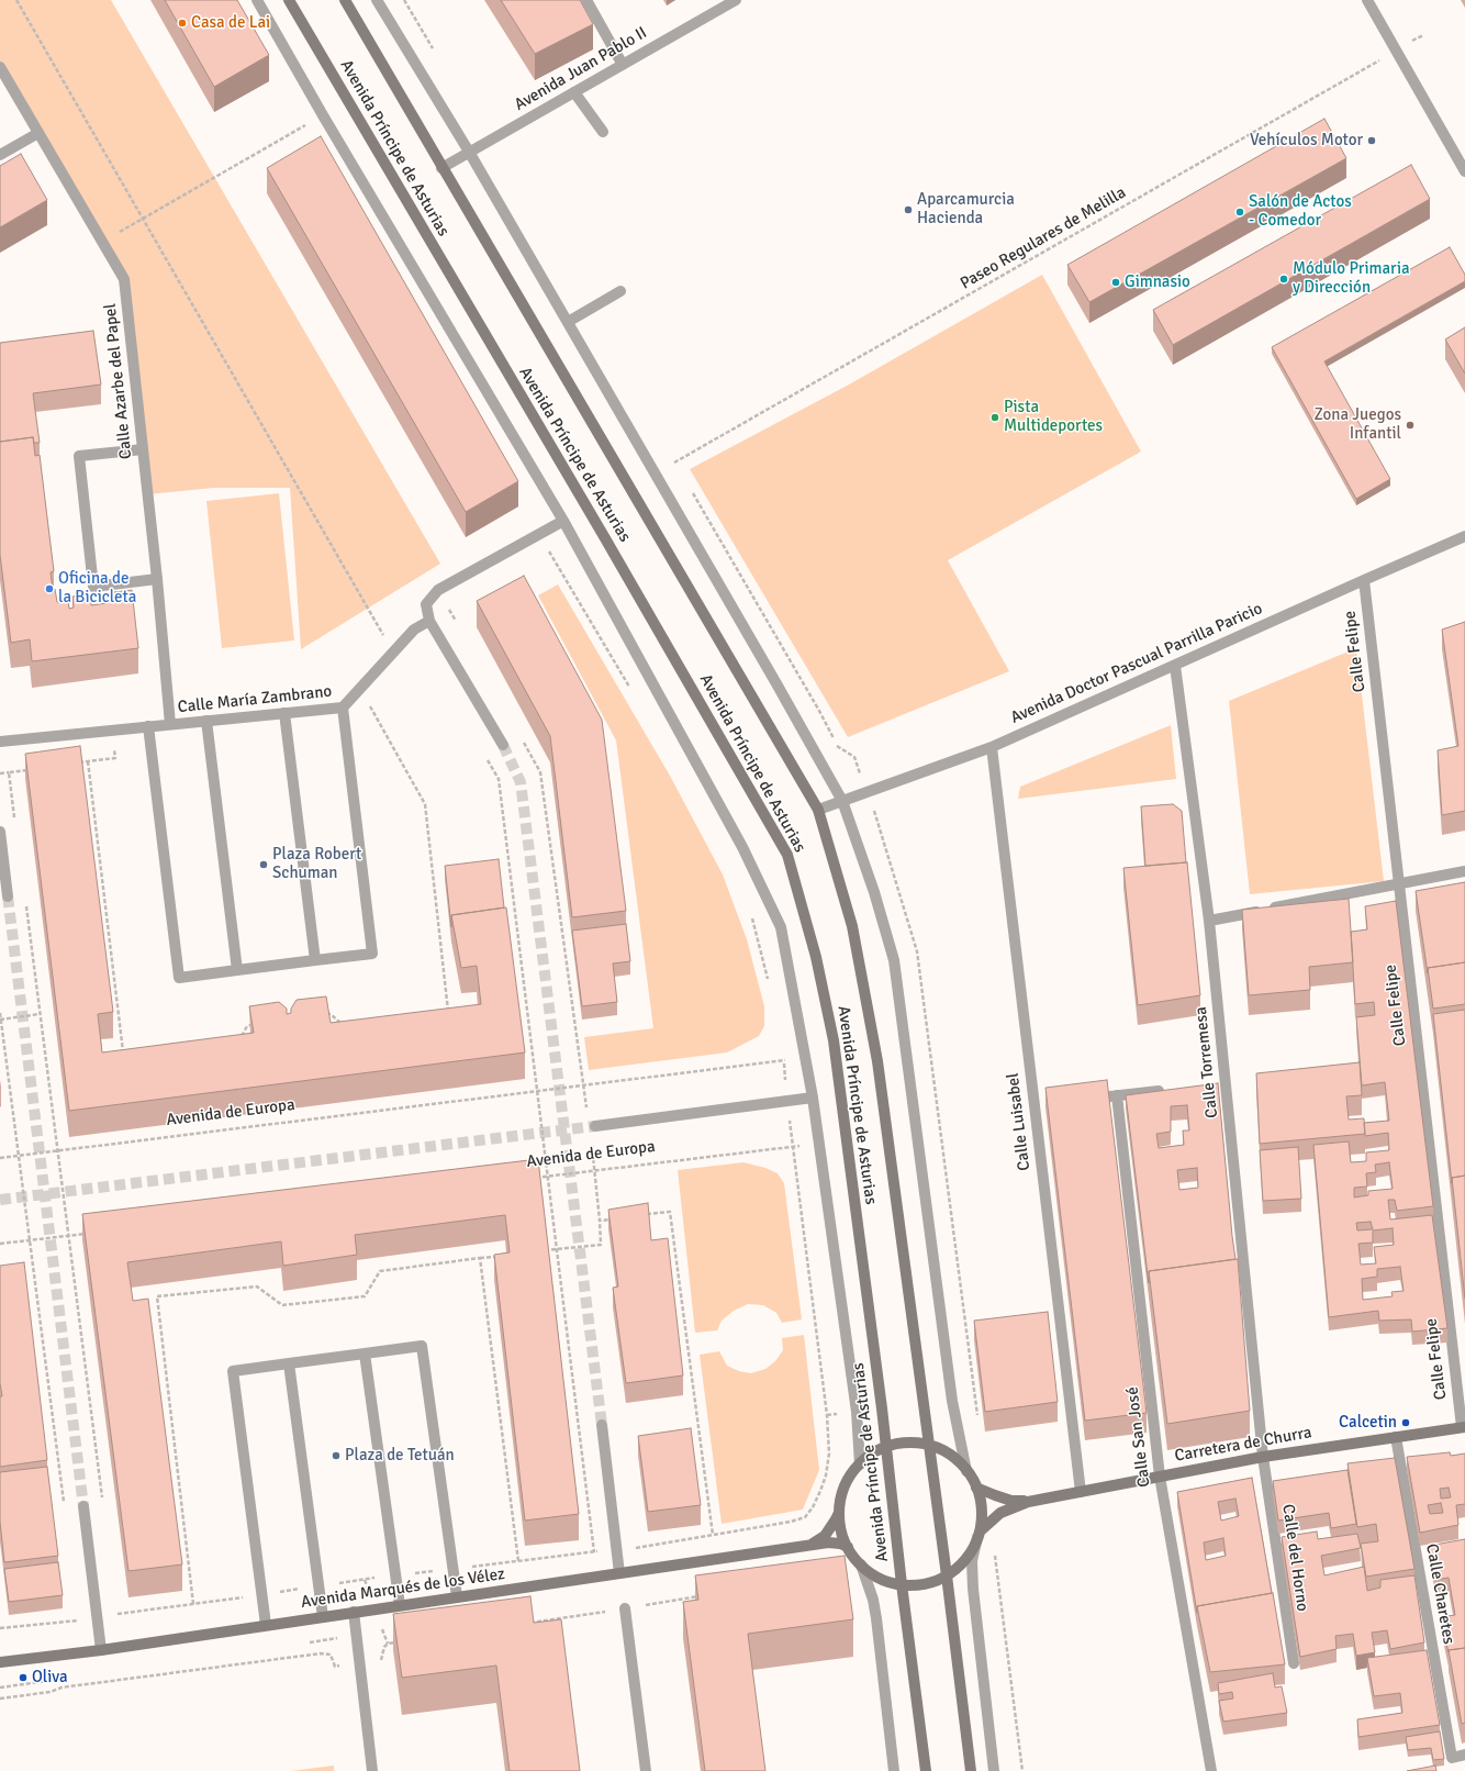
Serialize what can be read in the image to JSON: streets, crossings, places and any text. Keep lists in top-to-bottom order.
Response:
{
  "streets": {
    "main road": ["Avenida Príncipe de Asturias", "Carretera de Churra", "Avenida Marqués de los Vélez"],
    "street": [
      "Avenida Juan Pablo II",
      "Calle Azarbe del Papel",
      "Calle Felipe",
      "Avenida Doctor Pascual Parrilla Paricio",
      "Calle María Zambrano",
      "Calle Torremesa",
      "Avenida de Europa",
      "Calle Luisabel",
      "Calle San José",
      "Calle del Horno",
      "Calle Charetes"
    ],
    "path": ["Paseo Regulares de Melilla"]
  },
  "crossings": [
    ["Avenida Juan Pablo II", "Avenida Príncipe de Asturias"],
    ["Avenida Príncipe de Asturias", "Avenida Doctor Pascual Parrilla Paricio"],
    ["Calle Azarbe del Papel", "Calle María Zambrano"],
    ["Calle Felipe", "Avenida Doctor Pascual Parrilla Paricio"],
    ["Calle Felipe", "Carretera de Churra"],
    ["Avenida Doctor Pascual Parrilla Paricio", "Calle Torremesa"],
    ["Avenida Doctor Pascual Parrilla Paricio", "Calle Luisabel"],
    ["Calle Torremesa", "Carretera de Churra"],
    ["Calle Torremesa", "Calle del Horno"],
    ["Calle Luisabel", "Carretera de Churra"],
    ["Calle San José", "Carretera de Churra"],
    ["Carretera de Churra", "Calle del Horno"],
    ["Carretera de Churra", "Calle Charetes"]
  ],
  "places": [
    "Casa de Lai",
    "Vehículos Motor",
    "Aparcamurcia Hacienda",
    "Salón de Actos - Comedor",
    "Módulo Primaria y Dirección",
    "Gimnasio",
    "Pista Multideportes",
    "Zona Juegos Infantil",
    "Oficina de la Bicicleta",
    "Plaza Robert Schuman",
    "Calcetin",
    "Plaza de Tetuán",
    "Oliva"
  ]
}
